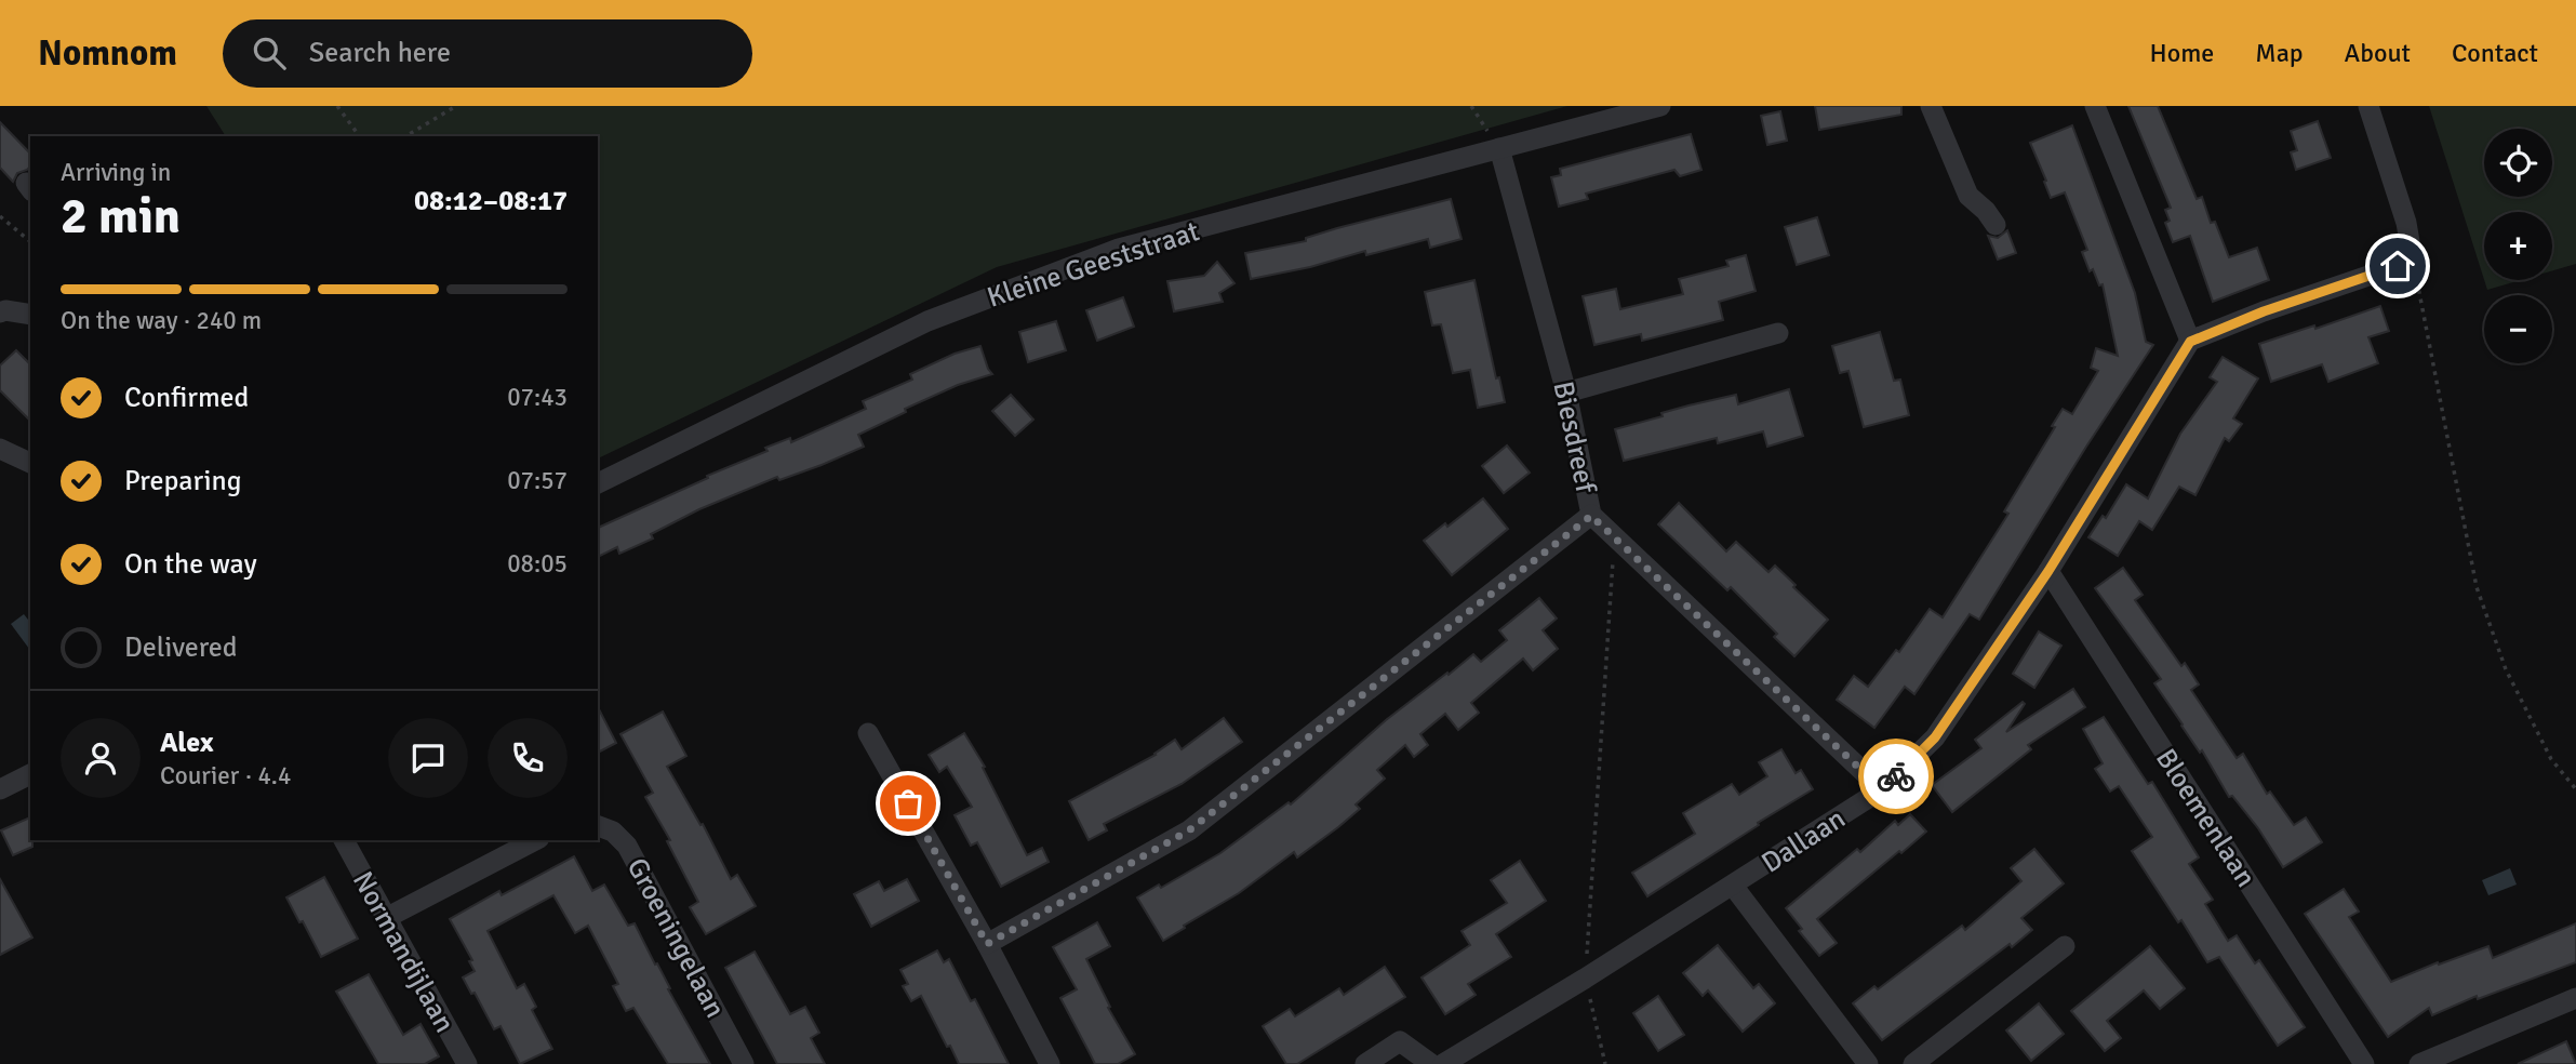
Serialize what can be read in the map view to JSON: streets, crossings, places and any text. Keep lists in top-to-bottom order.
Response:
{
  "streets": {
    "street": [
      "Kleine Geeststraat",
      "Biesdreef",
      "Bloemenlaan",
      "Dallaan",
      "Groeningelaan",
      "Normandijlaan"
    ]
  },
  "crossings": [
    ["Kleine Geeststraat", "Biesdreef"],
    ["Biesdreef", "Dallaan"],
    ["Bloemenlaan", "Dallaan"]
  ],
  "page": {
    "header": "Nomnom",
    "search": "Search here",
    "nav": [
      "Home",
      "Map",
      "About",
      "Contact"
    ],
    "map_buttons": ["+", "−"],
    "heading": ["2 min", "Arriving in", "08:12–08:17"],
    "panel": ["Alex", "Courier · 4.4"],
    "bar": "On the way · 240 m",
    "list": [
      ["Confirmed", "07:43"],
      ["Preparing", "07:57"],
      ["On the way", "08:05"],
      "Delivered"
    ]
  }
}
